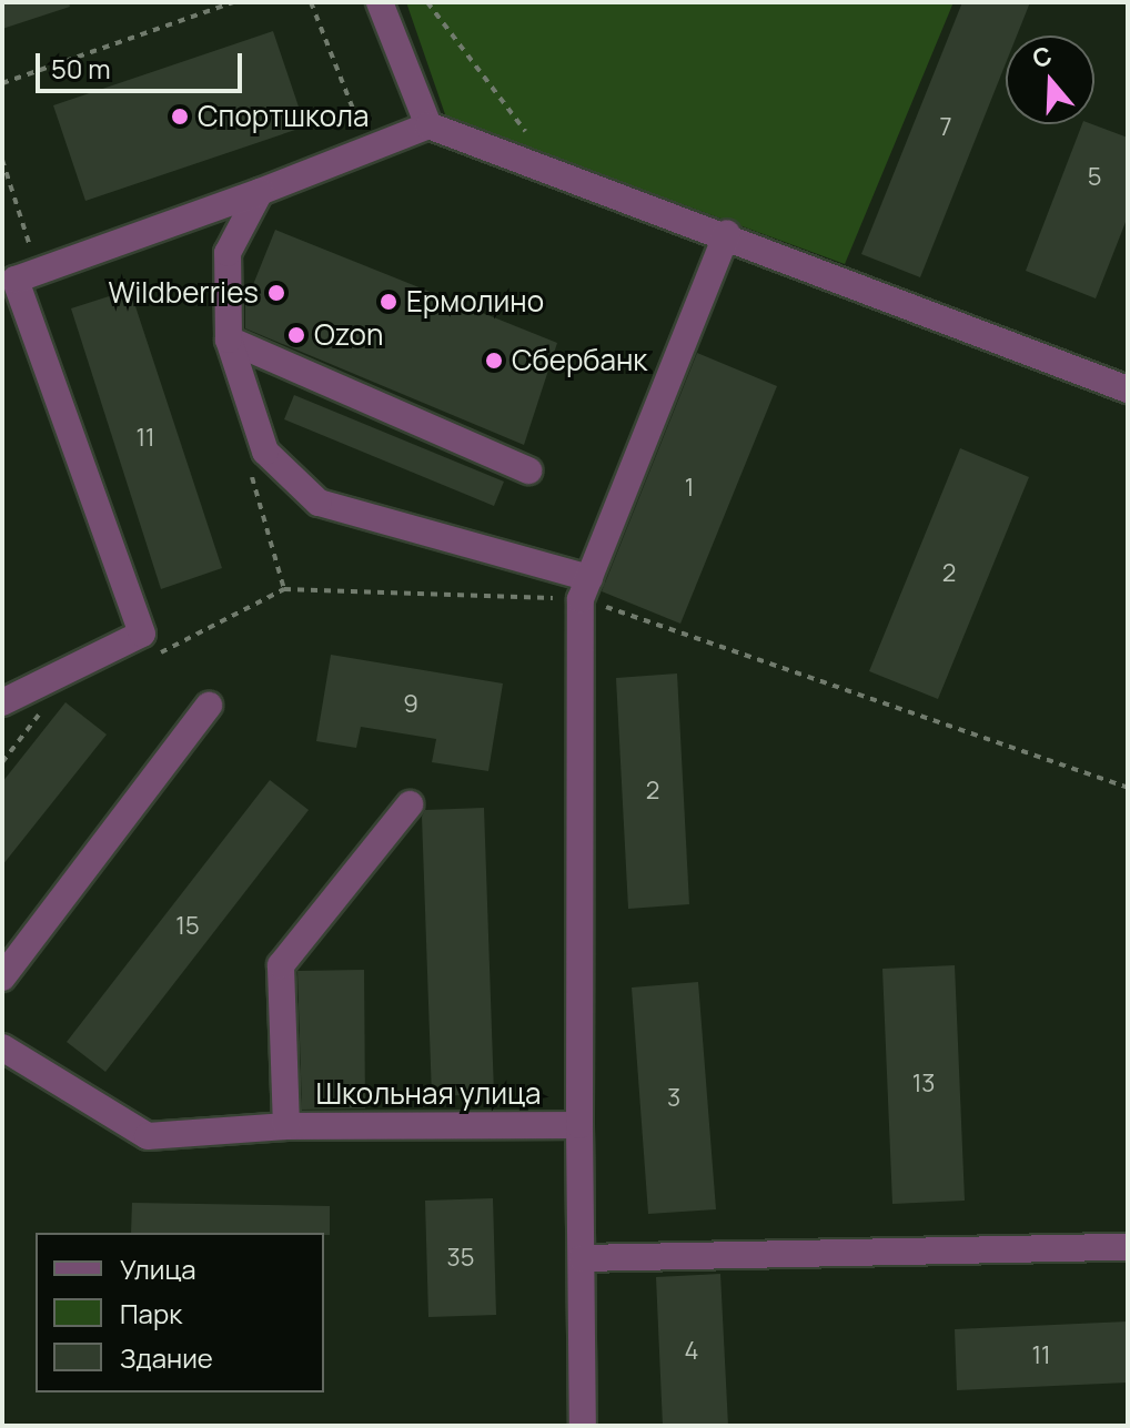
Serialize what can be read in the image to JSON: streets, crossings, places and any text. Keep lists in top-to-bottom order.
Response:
{
  "streets": {
    "street": ["Школьная улица"]
  },
  "places": [
    "Спортшкола",
    "Wildberries",
    "Ермолино",
    "Ozon",
    "Сбербанк"
  ],
  "house_numbers": [
    "7",
    "5",
    "11",
    "1",
    "2",
    "9",
    "2",
    "15",
    "13",
    "3",
    "35",
    "4",
    "11"
  ],
  "legend": ["Улица", "Парк", "Здание"],
  "scale_bar": "50 m",
  "north": "top"
}
